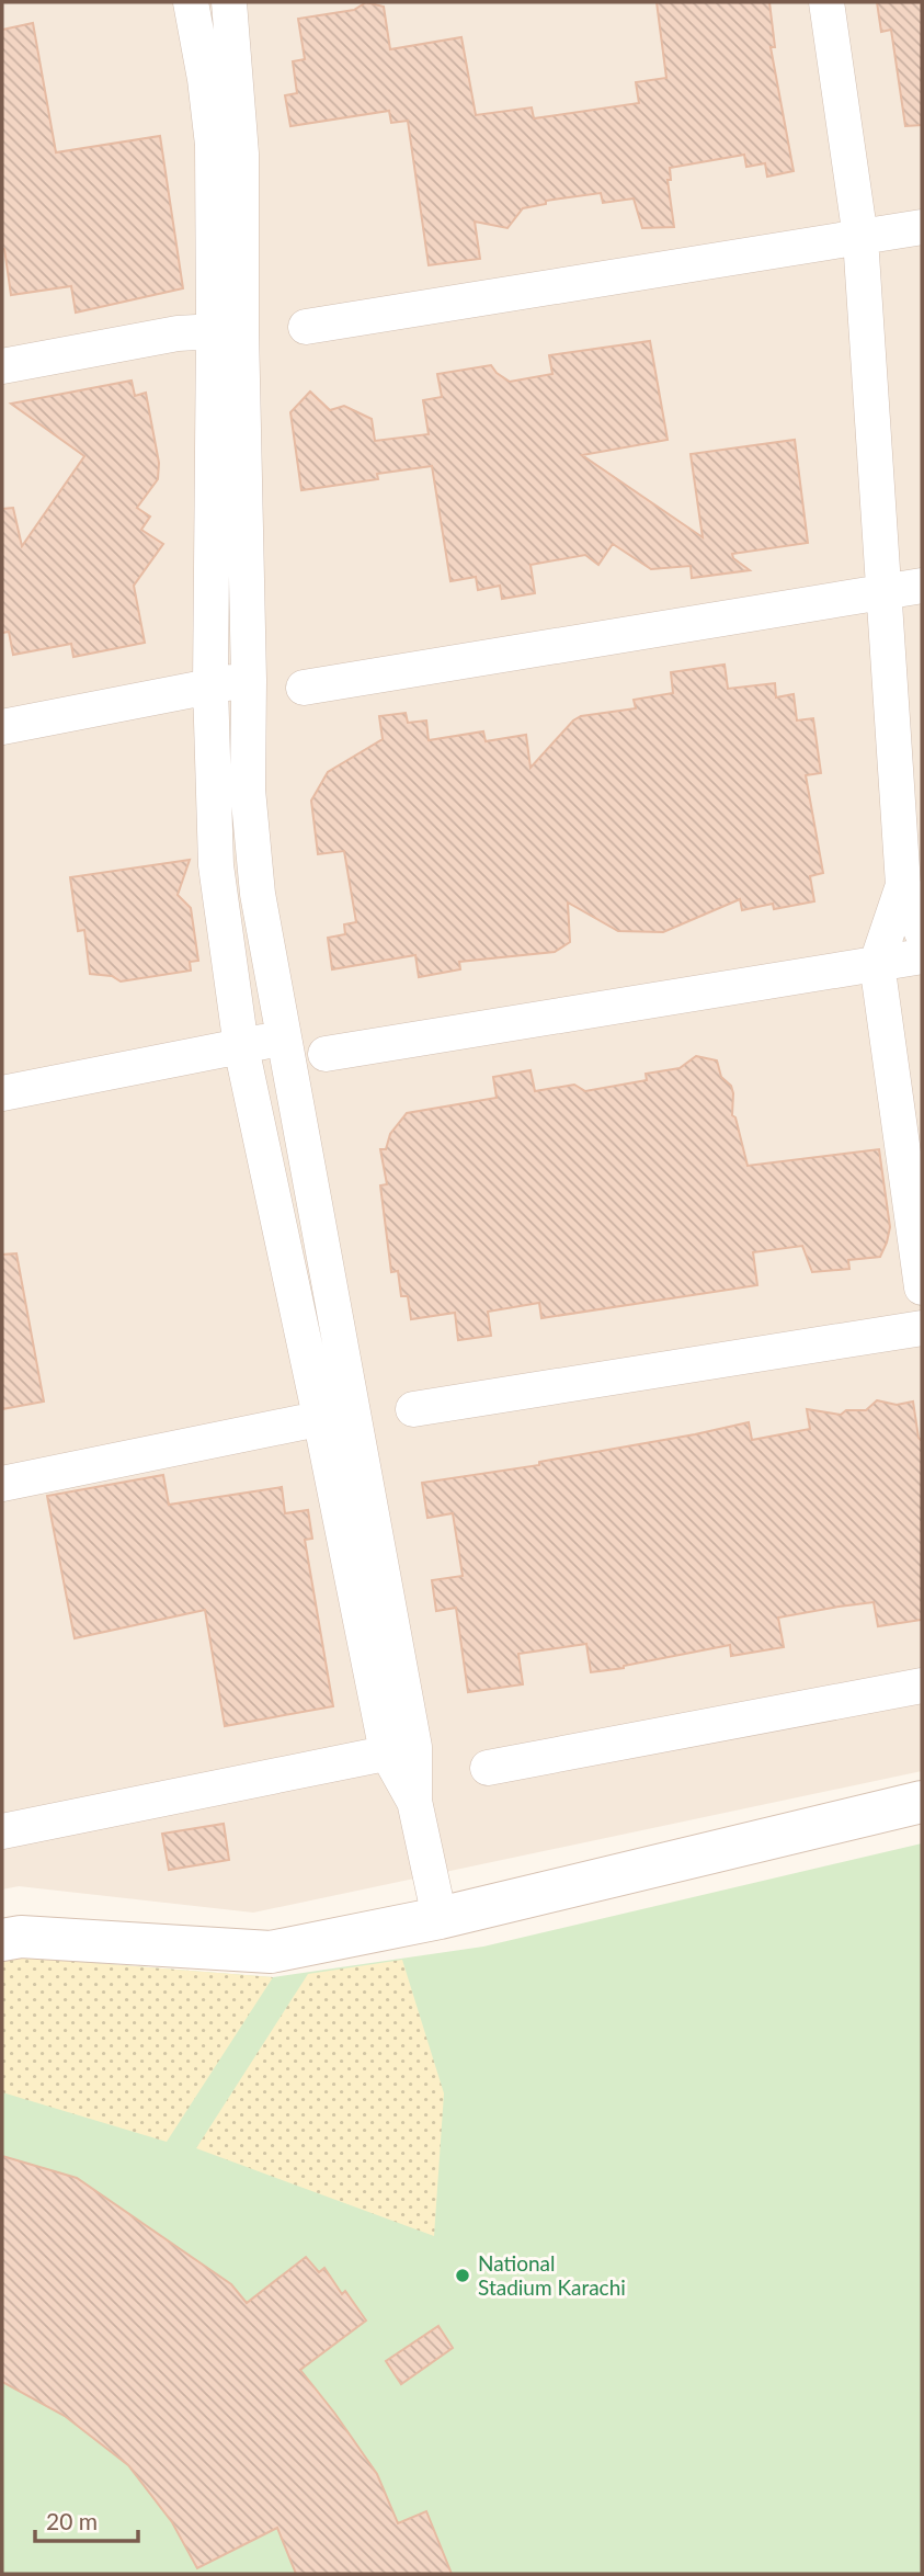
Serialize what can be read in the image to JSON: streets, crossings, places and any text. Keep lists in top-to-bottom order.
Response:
{
  "places": ["National Stadium Karachi"],
  "scale_bar": "20 m"
}
